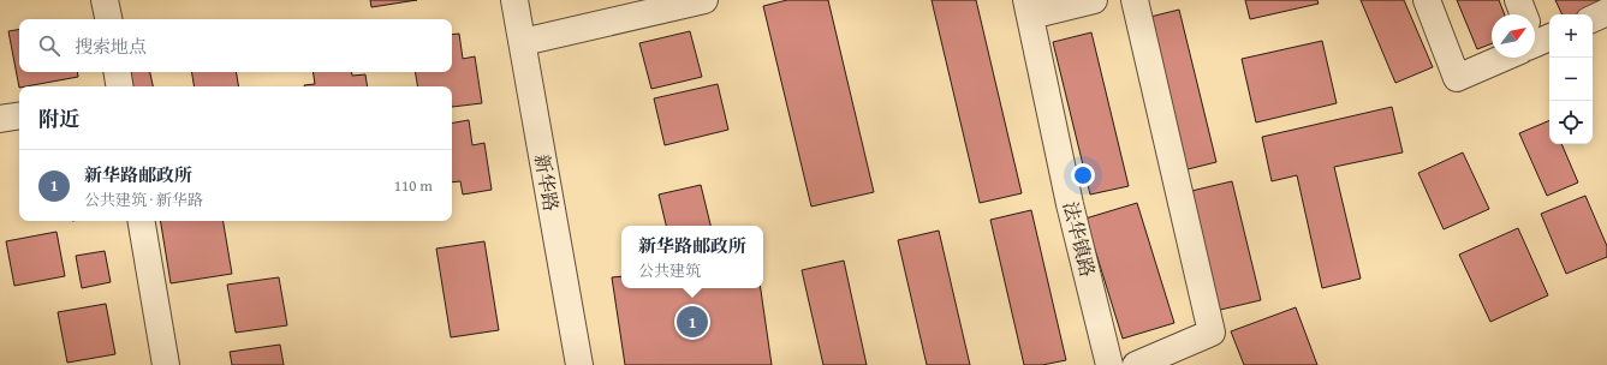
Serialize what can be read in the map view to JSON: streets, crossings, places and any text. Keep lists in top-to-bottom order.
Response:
{
  "streets": {
    "street": ["新华路", "法华镇路"]
  },
  "north": "top right",
  "page": {
    "map_buttons": ["+", "−"],
    "search": "搜索地点",
    "heading": "附近",
    "list": [
      {
        "mark": "1",
        "name": "新华路邮政所",
        "note": "公共建筑 · 新华路",
        "value": "110 m"
      }
    ],
    "popup": ["新华路邮政所", "公共建筑"],
    "pins": "1"
  }
}
